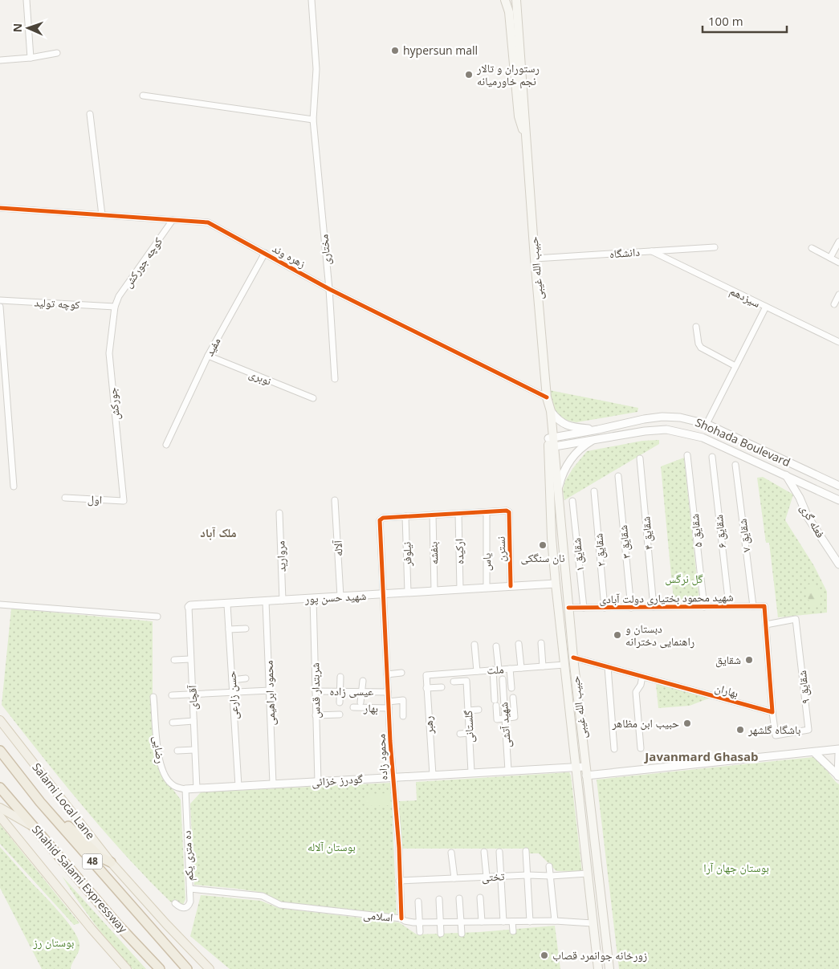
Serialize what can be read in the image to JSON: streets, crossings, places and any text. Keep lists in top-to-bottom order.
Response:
{
  "streets": {
    "highway": ["48", "Shahid Salami Expressway"],
    "main road": ["حبیب الله غیبی", "Salami Local Lane"],
    "street": [
      "مختاری",
      "دانشگاه",
      "زهره وند",
      "کوچه جورکش",
      "سیزدهم",
      "کوچه تولید",
      "مفید",
      "نوبری",
      "جورکش",
      "Shohada Boulevard",
      "اول",
      "فعله گری",
      "شقایق ۵",
      "شقایق ۶",
      "شقایق ۴",
      "شقایق ۷",
      "شقایق ۳",
      "آلاله",
      "نسترن",
      "شقایق ۲",
      "ارکیده",
      "بنفشه",
      "نیلوفر",
      "شقایق ۱",
      "مروارید",
      "یاس",
      "شهید حسن پور",
      "شهید محمود بختیاری دولت آبادی",
      "ملت",
      "شقایق ۹",
      "شربتدار قدس",
      "بهاران",
      "عيسی زاده",
      "محمود ابراهیمی",
      "حسن زارعی",
      "آقچای",
      "بهار",
      "رهبر",
      "شهید آتشی",
      "گلستانی",
      "رضایی",
      "محمود زاده",
      "گودرز خزائی",
      "ده متری یکم",
      "تختی",
      "اسلامی"
    ]
  },
  "crossings": [
    ["مختاری", "زهره وند"],
    ["دانشگاه", "حبیب الله غیبی"],
    ["دانشگاه", "سیزدهم"],
    ["زهره وند", "کوچه جورکش"],
    ["زهره وند", "حبیب الله غیبی"],
    ["زهره وند", "مفید"],
    ["کوچه جورکش", "کوچه تولید"],
    ["کوچه جورکش", "جورکش"],
    ["حبیب الله غیبی", "Shohada Boulevard"],
    ["حبیب الله غیبی", "شهید حسن پور"],
    ["حبیب الله غیبی", "شهید محمود بختیاری دولت آبادی"],
    ["حبیب الله غیبی", "ملت"],
    ["حبیب الله غیبی", "بهاران"],
    ["حبیب الله غیبی", "گودرز خزائی"],
    ["حبیب الله غیبی", "تختی"],
    ["حبیب الله غیبی", "اسلامی"],
    ["کوچه تولید", "جورکش"],
    ["مفید", "نوبری"],
    ["جورکش", "اول"],
    ["Shohada Boulevard", "فعله گری"],
    ["شقایق ۵", "شهید محمود بختیاری دولت آبادی"],
    ["شقایق ۶", "شهید محمود بختیاری دولت آبادی"],
    ["شقایق ۴", "شهید محمود بختیاری دولت آبادی"],
    ["شقایق ۷", "شهید محمود بختیاری دولت آبادی"],
    ["شقایق ۳", "شهید محمود بختیاری دولت آبادی"],
    ["آلاله", "شهید حسن پور"],
    ["نسترن", "یاس"],
    ["نسترن", "شهید حسن پور"],
    ["شقایق ۲", "شهید محمود بختیاری دولت آبادی"],
    ["ارکیده", "شهید حسن پور"],
    ["بنفشه", "شهید حسن پور"],
    ["نیلوفر", "شهید حسن پور"],
    ["نیلوفر", "محمود زاده"],
    ["شقایق ۱", "شهید محمود بختیاری دولت آبادی"],
    ["مروارید", "شهید حسن پور"],
    ["یاس", "شهید حسن پور"],
    ["شهید حسن پور", "شربتدار قدس"],
    ["شهید حسن پور", "محمود ابراهیمی"],
    ["شهید حسن پور", "حسن زارعی"],
    ["شهید حسن پور", "آقچای"],
    ["شهید حسن پور", "محمود زاده"],
    ["شهید محمود بختیاری دولت آبادی", "شقایق ۹"],
    ["ملت", "رهبر"],
    ["شقایق ۹", "بهاران"],
    ["شربتدار قدس", "عيسی زاده"],
    ["شربتدار قدس", "گودرز خزائی"],
    ["عيسی زاده", "محمود زاده"],
    ["محمود ابراهیمی", "گودرز خزائی"],
    ["حسن زارعی", "گودرز خزائی"],
    ["آقچای", "گودرز خزائی"],
    ["بهار", "محمود زاده"],
    ["رهبر", "گودرز خزائی"],
    ["شهید آتشی", "گودرز خزائی"],
    ["گلستانی", "گودرز خزائی"],
    ["رضایی", "گودرز خزائی"],
    ["رضایی", "ده متری یکم"],
    ["محمود زاده", "گودرز خزائی"],
    ["محمود زاده", "تختی"],
    ["محمود زاده", "اسلامی"],
    ["گودرز خزائی", "ده متری یکم"],
    ["ده متری یکم", "اسلامی"]
  ],
  "districts": ["ملک آباد", "Javanmard Ghasab"],
  "parks": [
    "گل نرگس",
    "بوستان آلاله",
    "بوستان جهان آرا",
    "بوستان رز"
  ],
  "places": [
    "hypersun mall",
    "رستوران و تالار نجم خاورمیانه",
    "نان سنگکی",
    "دبستان و راهنمایی دخترانه",
    "شقایق",
    "حبیب ابن مظاهر",
    "باشگاه گلشهر",
    "زورخانه جوانمرد قصاب"
  ],
  "scale_bar": "100 m",
  "north": "left"
}
